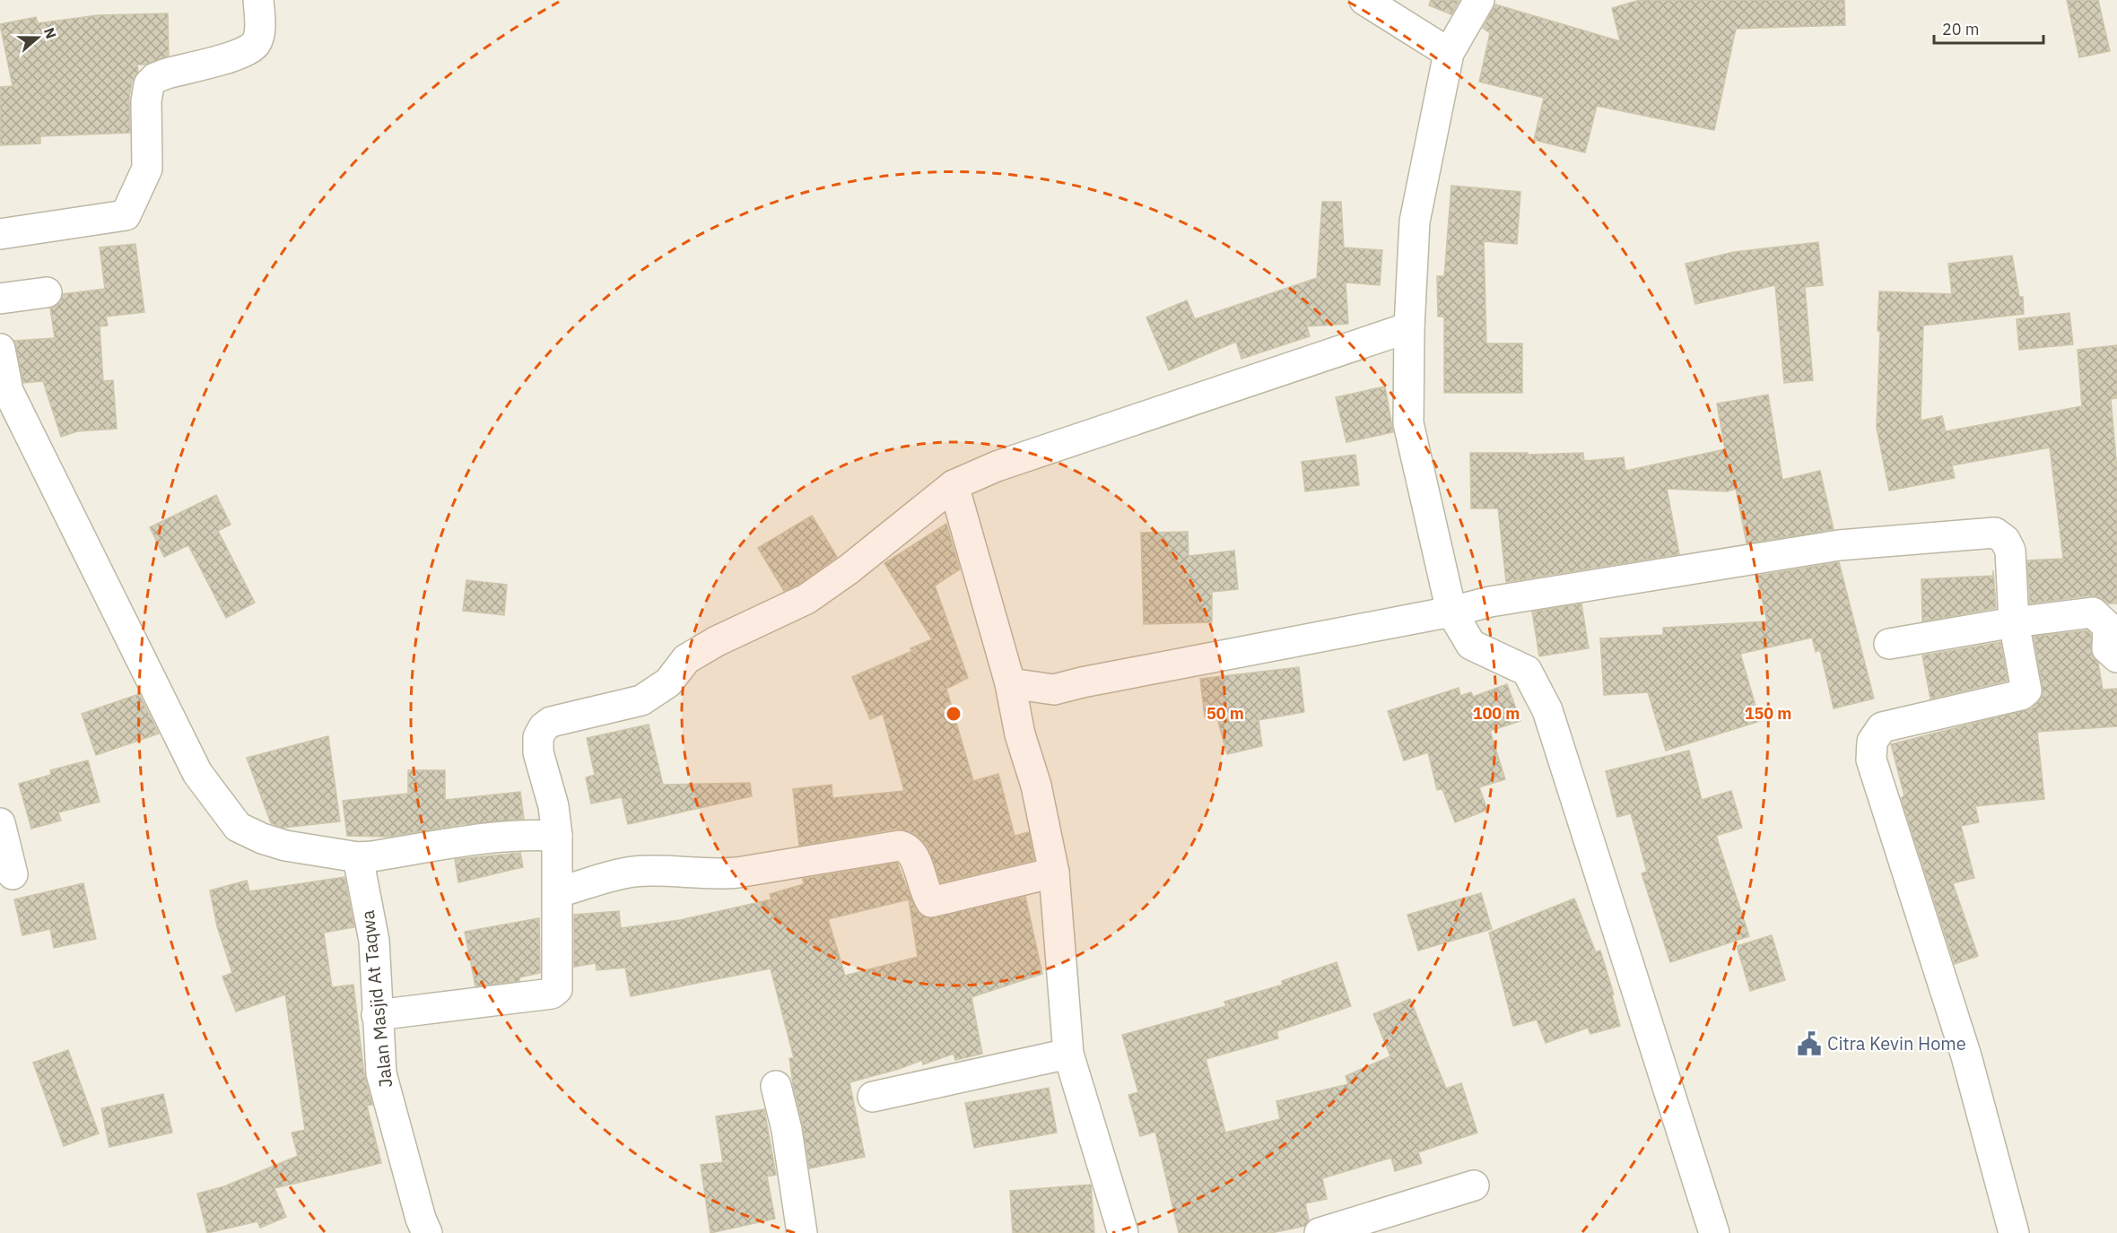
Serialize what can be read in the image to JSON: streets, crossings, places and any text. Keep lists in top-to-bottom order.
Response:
{
  "streets": {
    "street": ["Jalan Masjid At Taqwa"]
  },
  "places": {
    "public building": ["Citra Kevin Home"]
  },
  "scale_bar": "20 m",
  "north": "right",
  "rings": ["50 m", "100 m", "150 m"]
}
